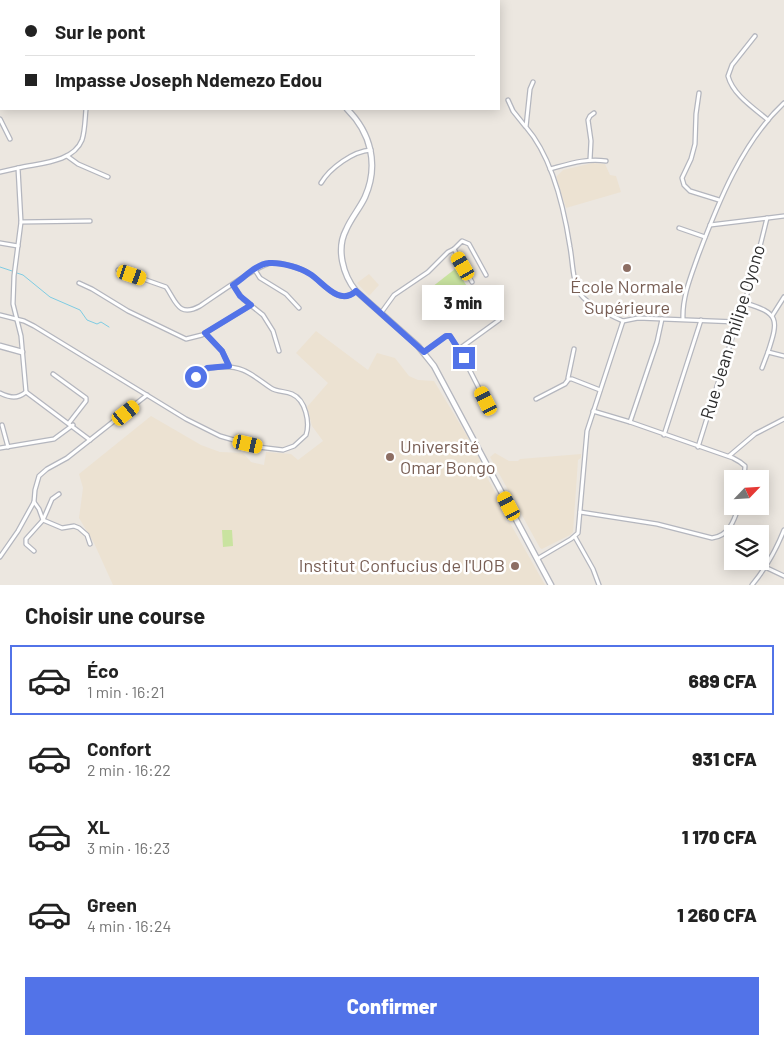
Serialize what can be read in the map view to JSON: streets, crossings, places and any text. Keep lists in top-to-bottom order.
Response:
{
  "streets": {
    "street": ["Rue Jean Philipe Oyono"]
  },
  "places": ["École Normale Supérieure", "Université Omar Bongo", "Institut Confucius de l'UOB"],
  "north": "top right",
  "page": {
    "banner": ["Sur le pont", "Impasse Joseph Ndemezo Edou"],
    "bubble": "3 min",
    "heading": "Choisir une course",
    "list": [
      {
        "name": "Éco",
        "note": "1 min · 16:21",
        "value": "689 CFA"
      },
      {
        "name": "Confort",
        "note": "2 min · 16:22",
        "value": "931 CFA"
      },
      {
        "name": "XL",
        "note": "3 min · 16:23",
        "value": "1 170 CFA"
      },
      {
        "name": "Green",
        "note": "4 min · 16:24",
        "value": "1 260 CFA"
      }
    ],
    "buttons": "Confirmer"
  }
}
